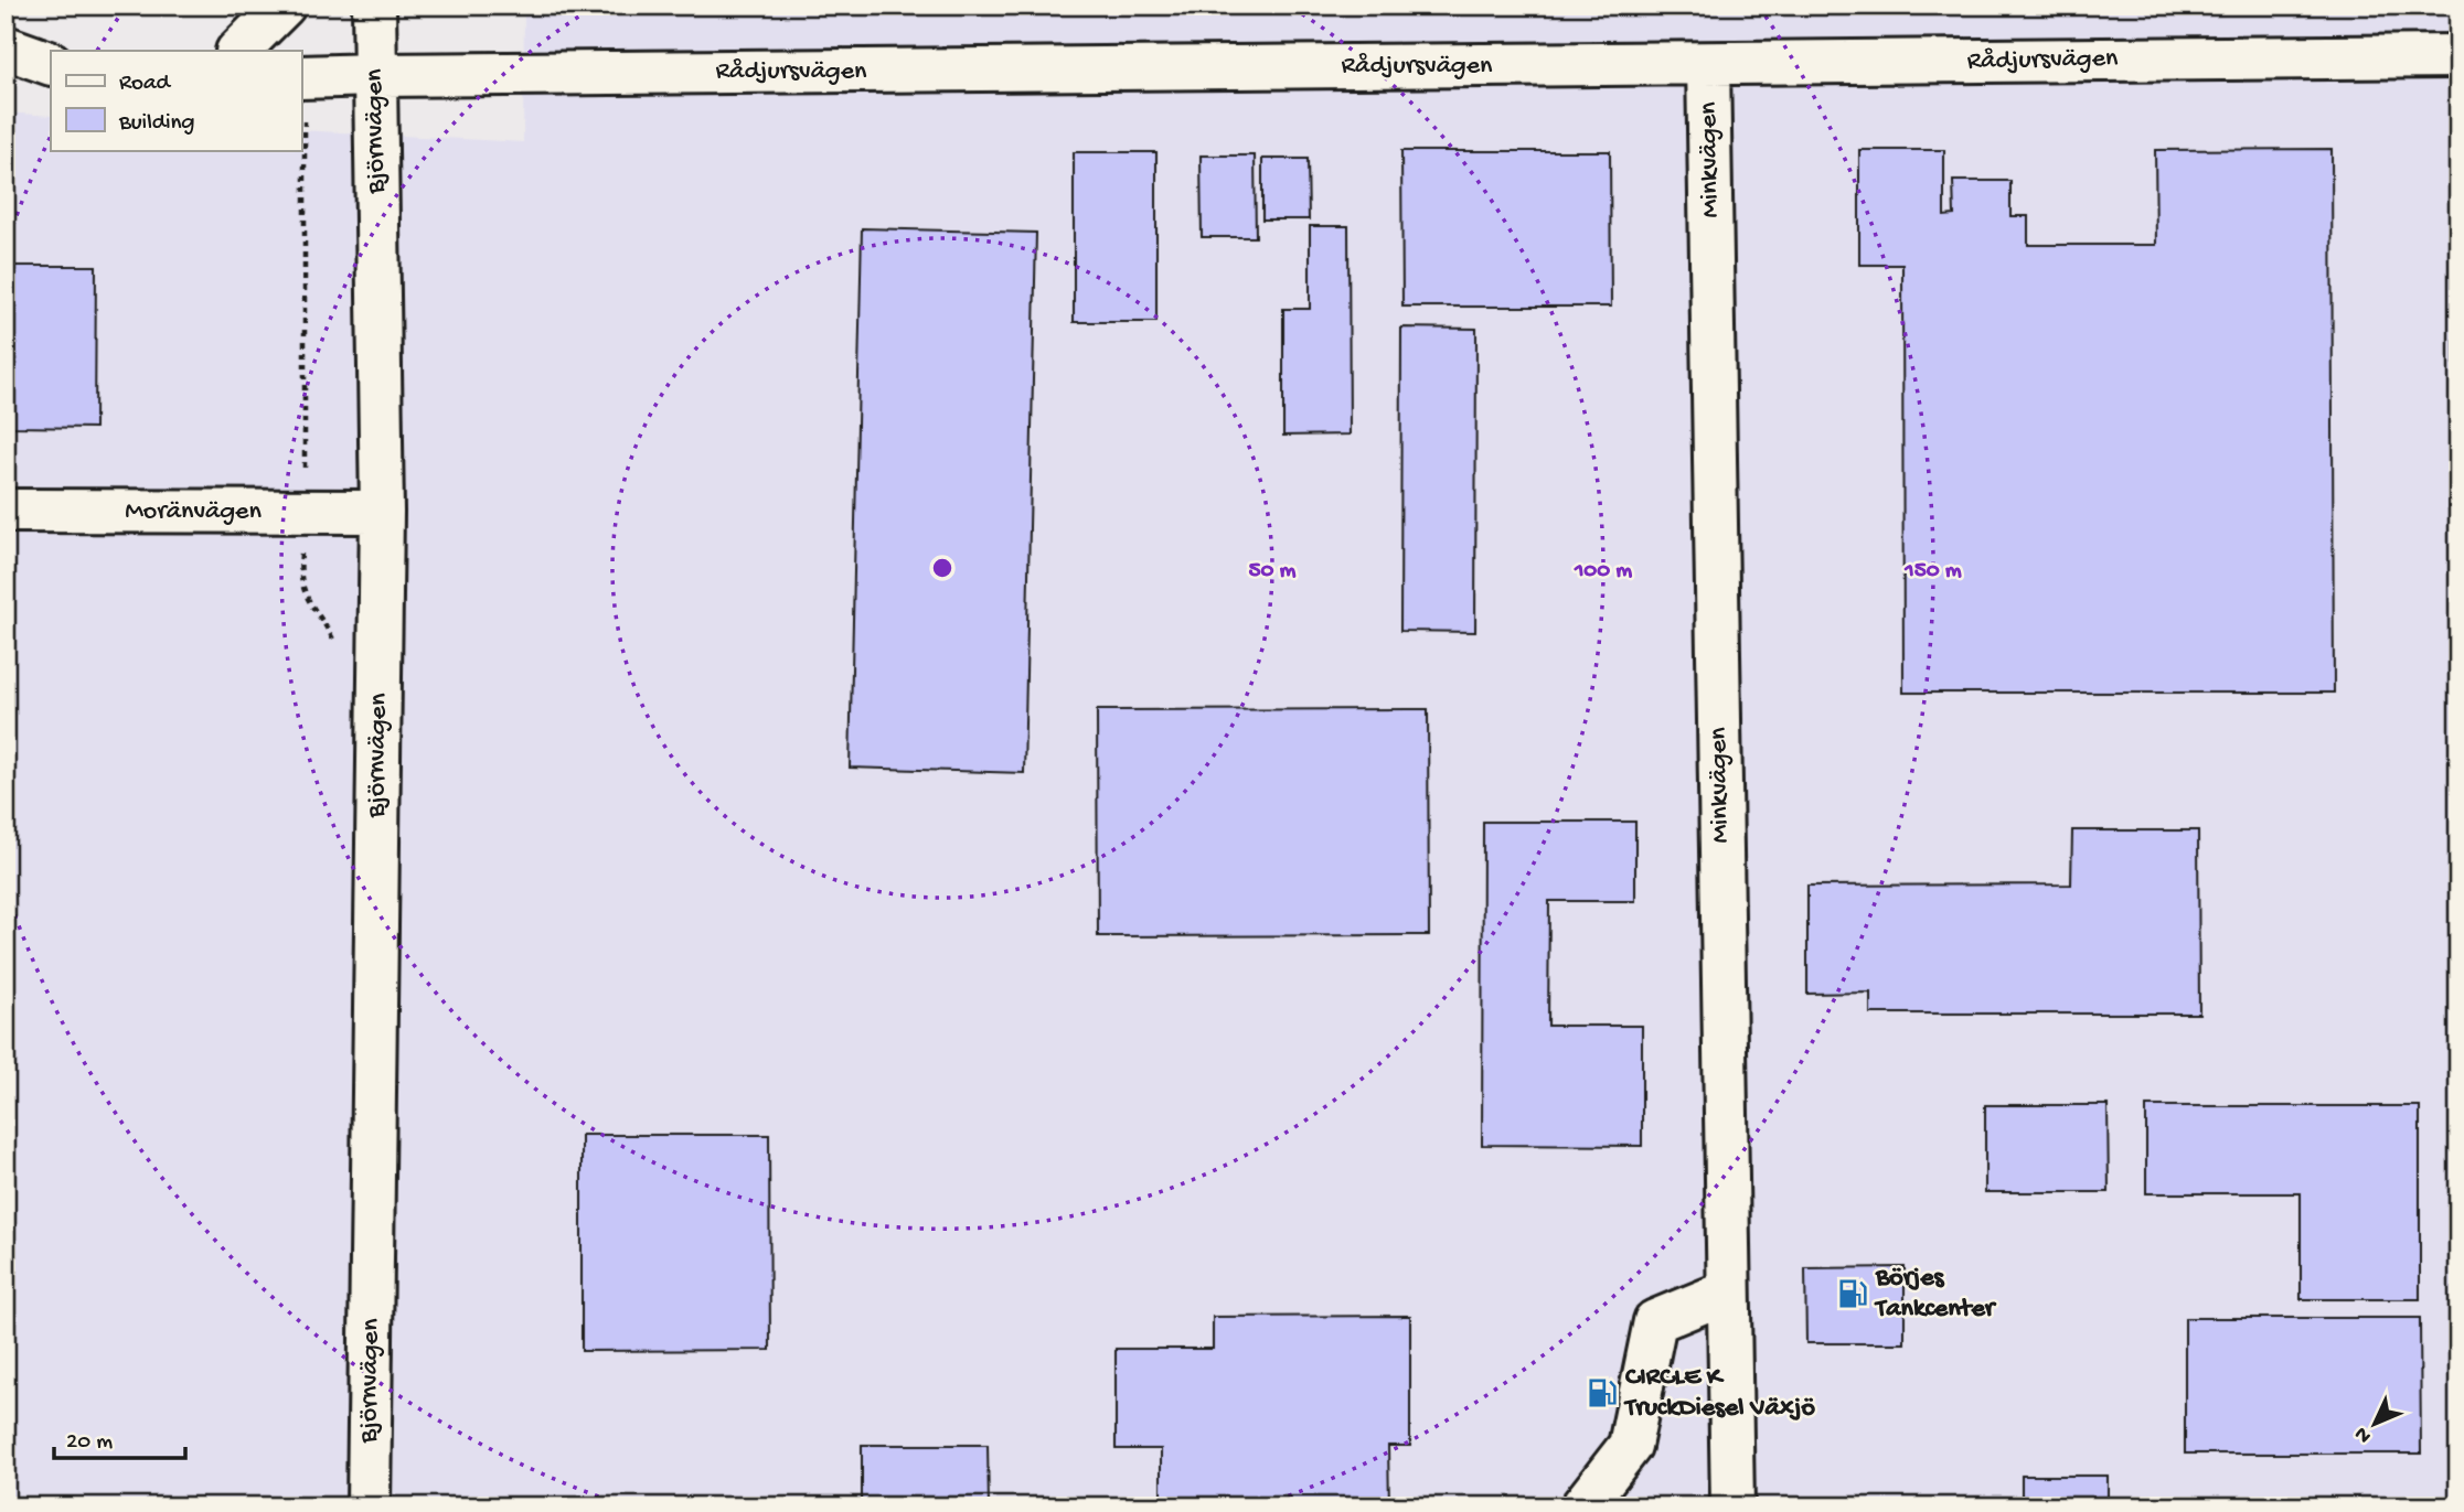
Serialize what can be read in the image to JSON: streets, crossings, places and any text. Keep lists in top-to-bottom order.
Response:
{
  "streets": {
    "street": [
      "Rådjursvägen",
      "Björnvägen",
      "Minkvägen",
      "Moränvägen"
    ]
  },
  "crossings": [
    ["Rådjursvägen", "Björnvägen"],
    ["Rådjursvägen", "Minkvägen"],
    ["Björnvägen", "Moränvägen"]
  ],
  "places": {
    "fuel station": ["Börjes Tankcenter", "CIRCLE K TruckDiesel Växjö"]
  },
  "legend": ["Road", "Building"],
  "scale_bar": "20 m",
  "north": "bottom left",
  "rings": ["50 m", "100 m", "150 m"]
}
